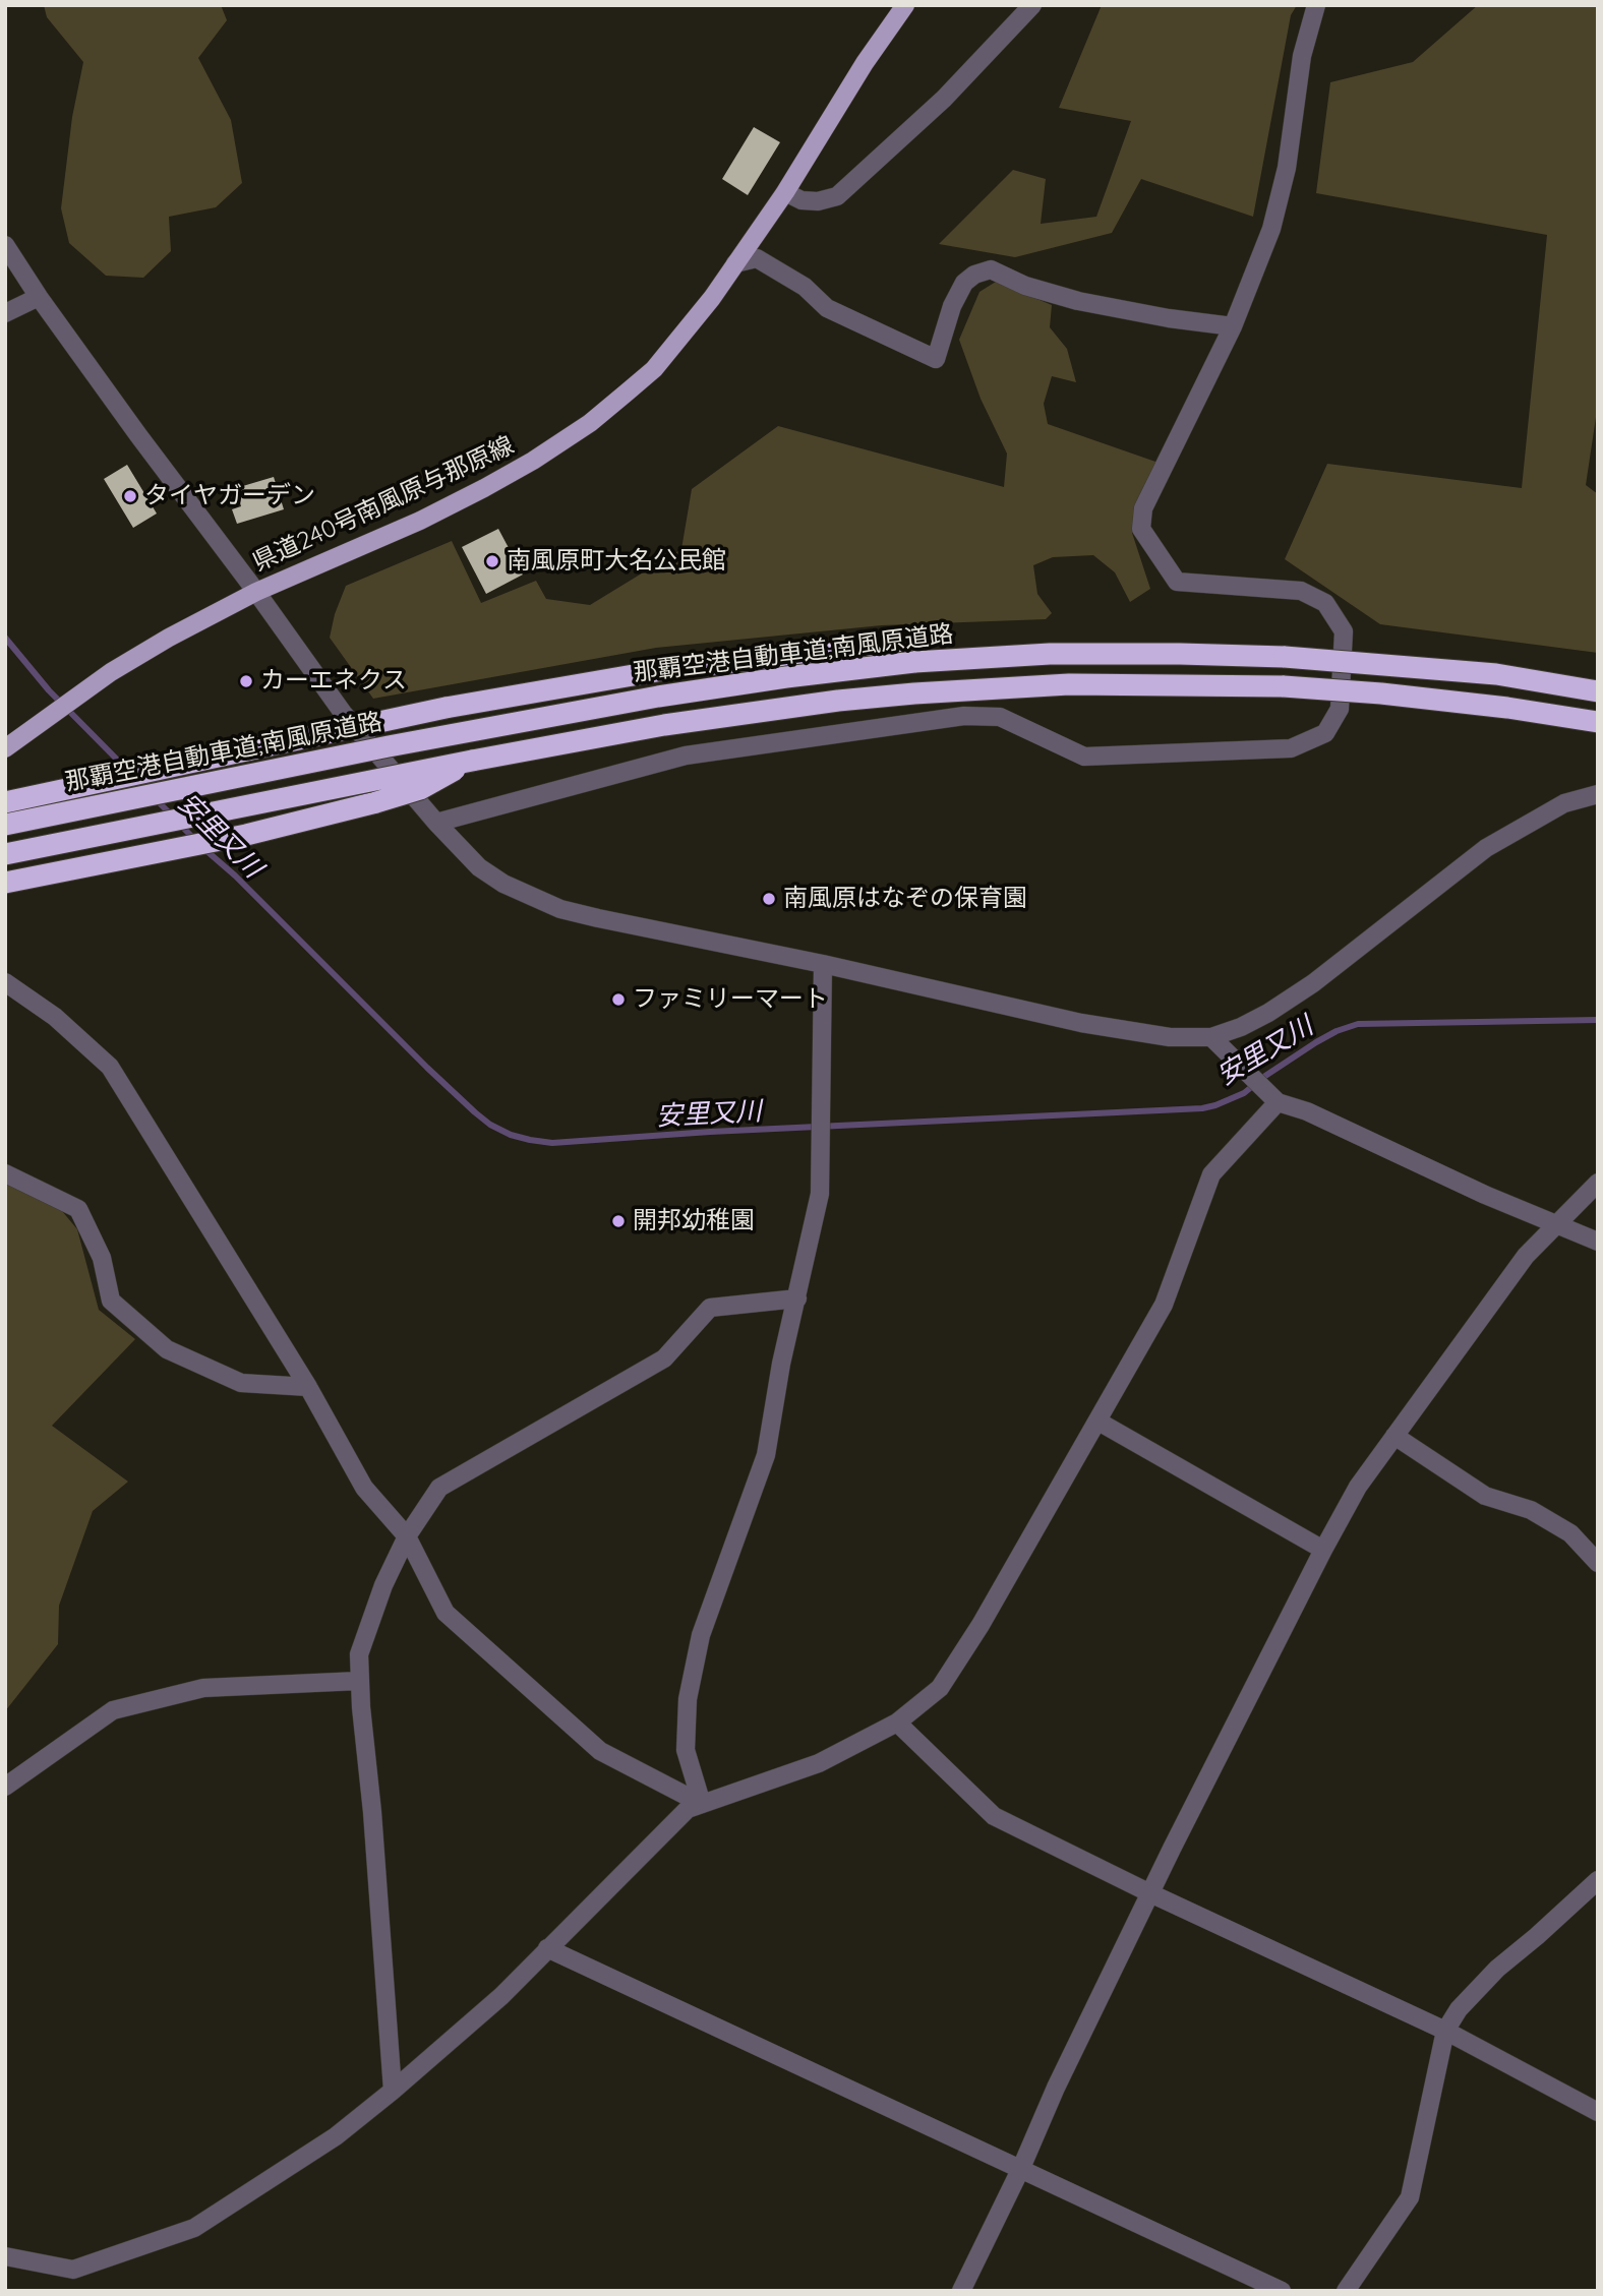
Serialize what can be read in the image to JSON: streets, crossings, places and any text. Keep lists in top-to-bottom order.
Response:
{
  "streets": {
    "highway": ["那覇空港自動車道;南風原道路"],
    "main road": ["県道240号南風原与那原線"]
  },
  "water": ["安里又川"],
  "places": [
    "タイヤガーデン",
    "南風原町大名公民館",
    "カーエネクス",
    "南風原はなぞの保育園",
    "ファミリーマート",
    "開邦幼稚園"
  ]
}
